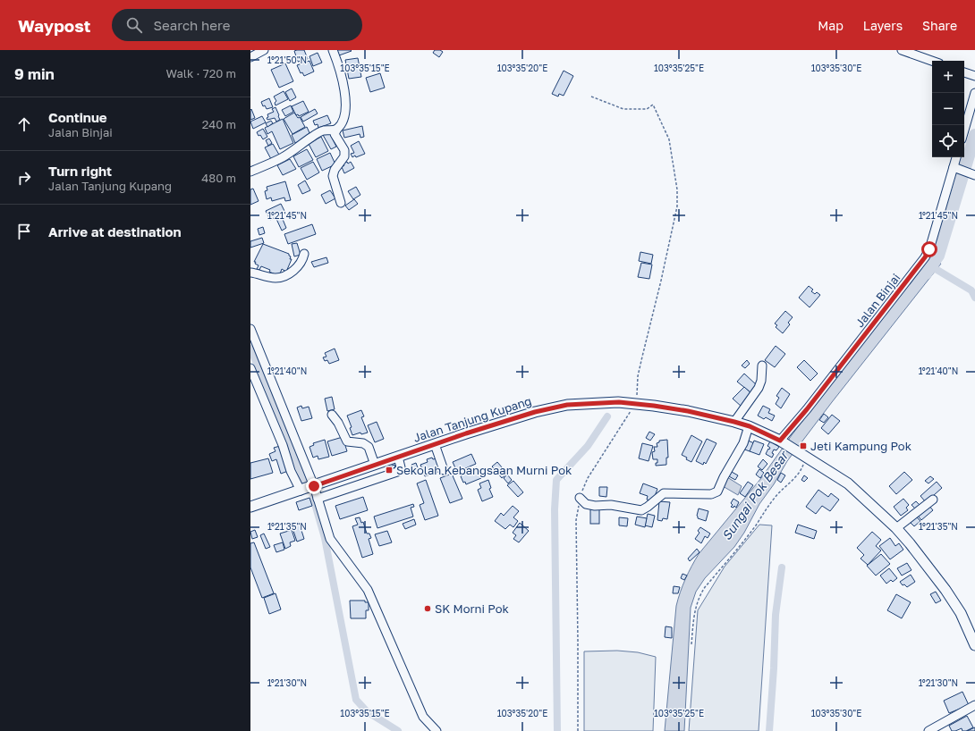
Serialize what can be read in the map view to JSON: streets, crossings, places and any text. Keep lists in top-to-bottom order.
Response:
{
  "streets": {
    "main road": ["Jalan Tanjung Kupang"],
    "street": ["Jalan Binjai"]
  },
  "crossings": [
    ["Jalan Binjai", "Jalan Tanjung Kupang"]
  ],
  "water": ["Sungai Pok Besar"],
  "places": {
    "transit": ["Jeti Kampung Pok", "Sekolah Kebangsaan Murni Pok"],
    "other": ["SK Morni Pok"]
  },
  "page": {
    "header": "Waypost",
    "search": "Search here",
    "nav": ["Map", "Layers", "Share"],
    "heading": ["9 min", "Walk · 720 m"],
    "map_buttons": ["+", "−"],
    "list": [
      ["Continue", "Jalan Binjai", "240 m"],
      ["Turn right", "Jalan Tanjung Kupang", "480 m"],
      "Arrive at destination"
    ]
  },
  "coordinates": [
    "1°21'50\"N",
    "103°35'15\"E",
    "103°35'20\"E",
    "103°35'25\"E",
    "103°35'30\"E",
    "1°21'45\"N",
    "1°21'40\"N",
    "1°21'35\"N",
    "1°21'30\"N"
  ]
}
